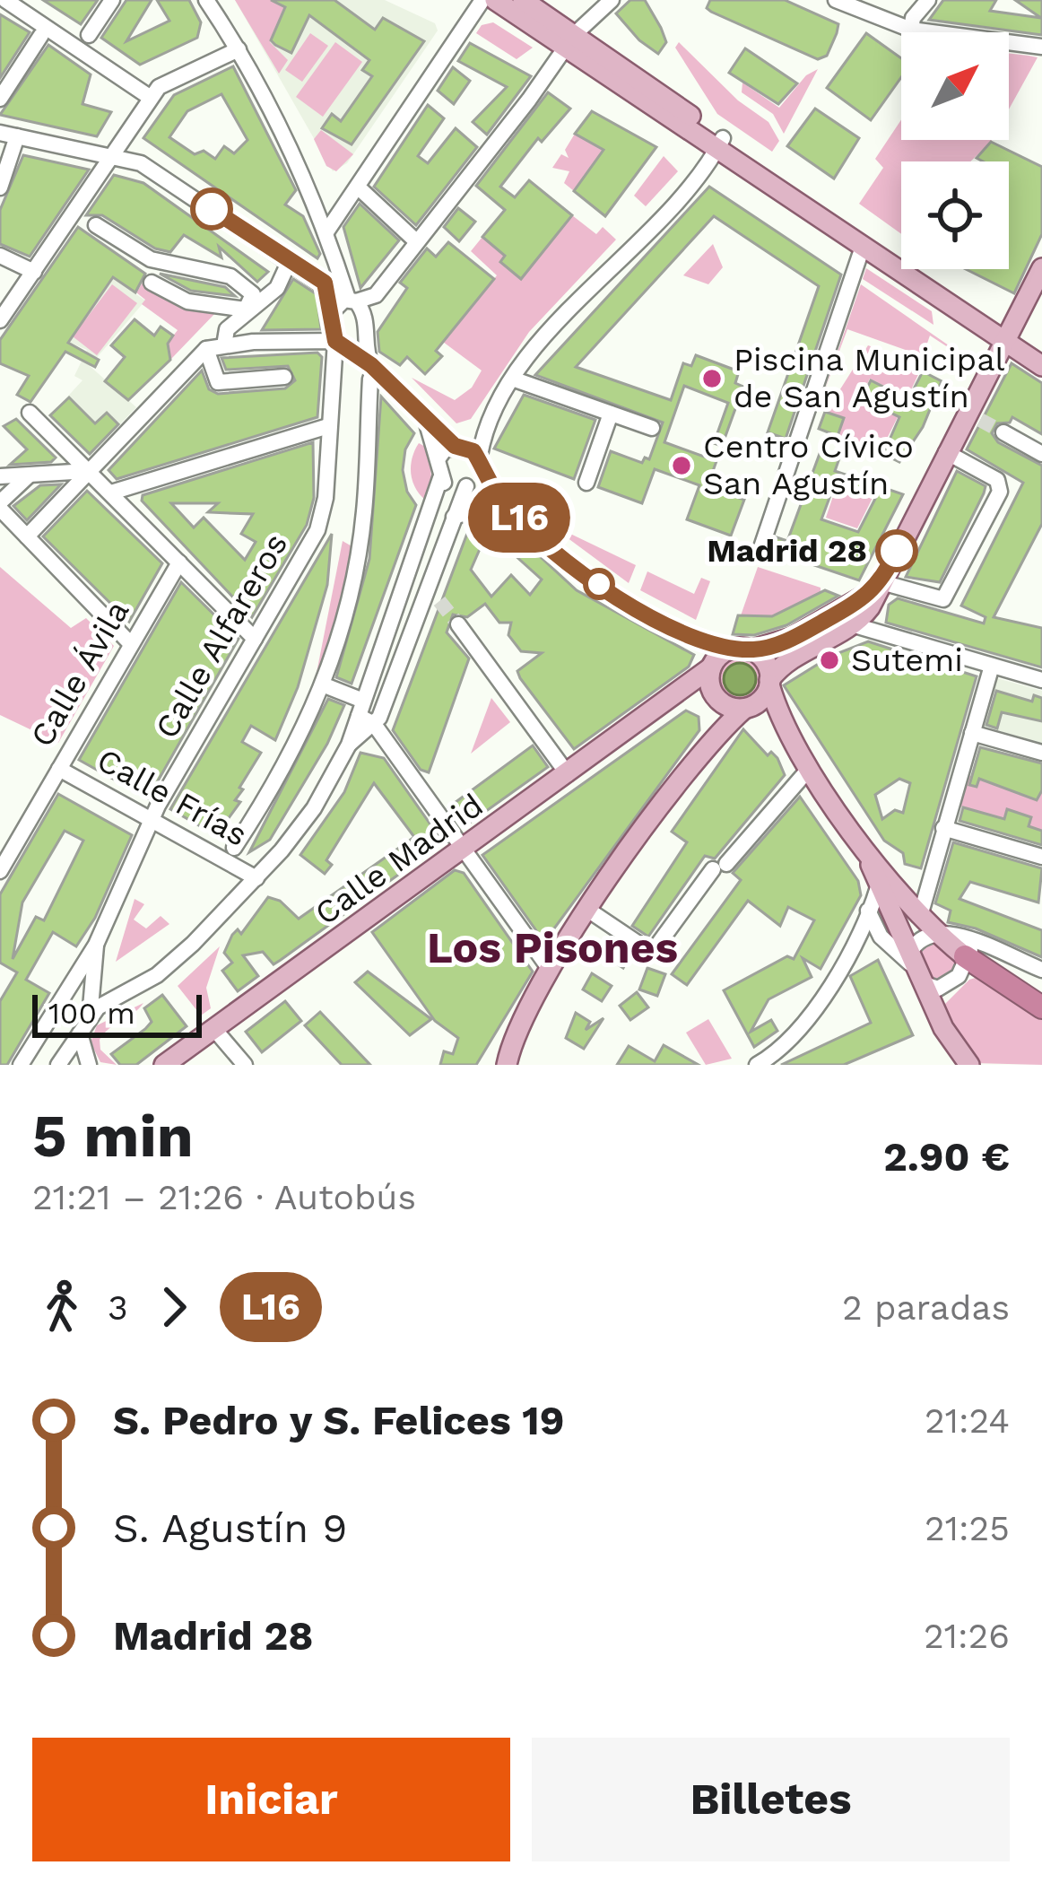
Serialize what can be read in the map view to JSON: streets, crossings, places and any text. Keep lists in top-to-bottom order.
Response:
{
  "streets": {
    "main road": ["Calle Madrid"],
    "street": ["Calle Alfareros", "Calle Ávila", "Calle Frías"]
  },
  "crossings": [
    ["Calle Alfareros", "Calle Frías"],
    ["Calle Ávila", "Calle Frías"]
  ],
  "districts": ["Los Pisones"],
  "places": [
    "Piscina Municipal de San Agustín",
    "Centro Cívico San Agustín",
    "Madrid 28",
    "Sutemi"
  ],
  "lines": ["bus line L16"],
  "scale_bar": "100 m",
  "north": "top right",
  "page": {
    "on_map": "L16",
    "scale": "100 m",
    "heading": ["5 min", "21:21 – 21:26 · Autobús", "2.90 €"],
    "legs": ["3", "L16", "2 paradas"],
    "list": [
      {
        "name": "S. Pedro y S. Felices 19",
        "value": "21:24"
      },
      {
        "name": "S. Agustín 9",
        "value": "21:25"
      },
      {
        "name": "Madrid 28",
        "value": "21:26"
      }
    ],
    "buttons": ["Iniciar", "Billetes"]
  }
}
